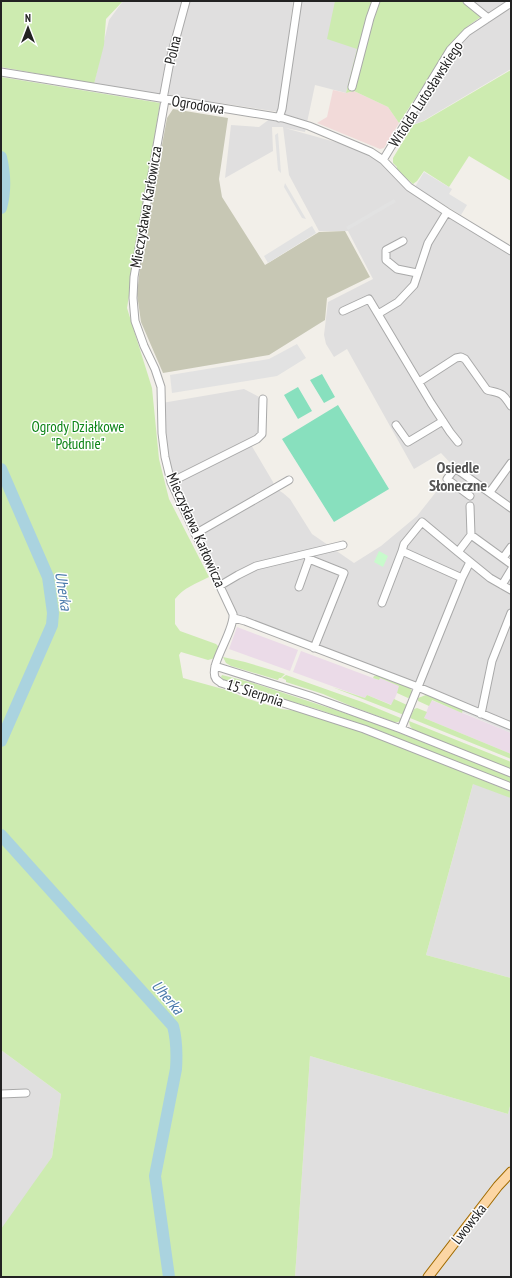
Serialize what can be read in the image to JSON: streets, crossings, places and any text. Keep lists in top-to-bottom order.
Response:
{
  "streets": {
    "main road": ["Lwowska"],
    "street": [
      "Polna",
      "Witolda Lutosławskiego",
      "Ogrodowa",
      "Mieczysława Karłowicza",
      "15 Sierpnia"
    ]
  },
  "crossings": [
    ["Polna", "Ogrodowa"],
    ["Polna", "Mieczysława Karłowicza"],
    ["Witolda Lutosławskiego", "Ogrodowa"],
    ["Ogrodowa", "Mieczysława Karłowicza"]
  ],
  "districts": ["Osiedle Słoneczne"],
  "water": ["Uherka"],
  "parks": ["Ogrody Działkowe \"Południe\""],
  "north": "top"
}
